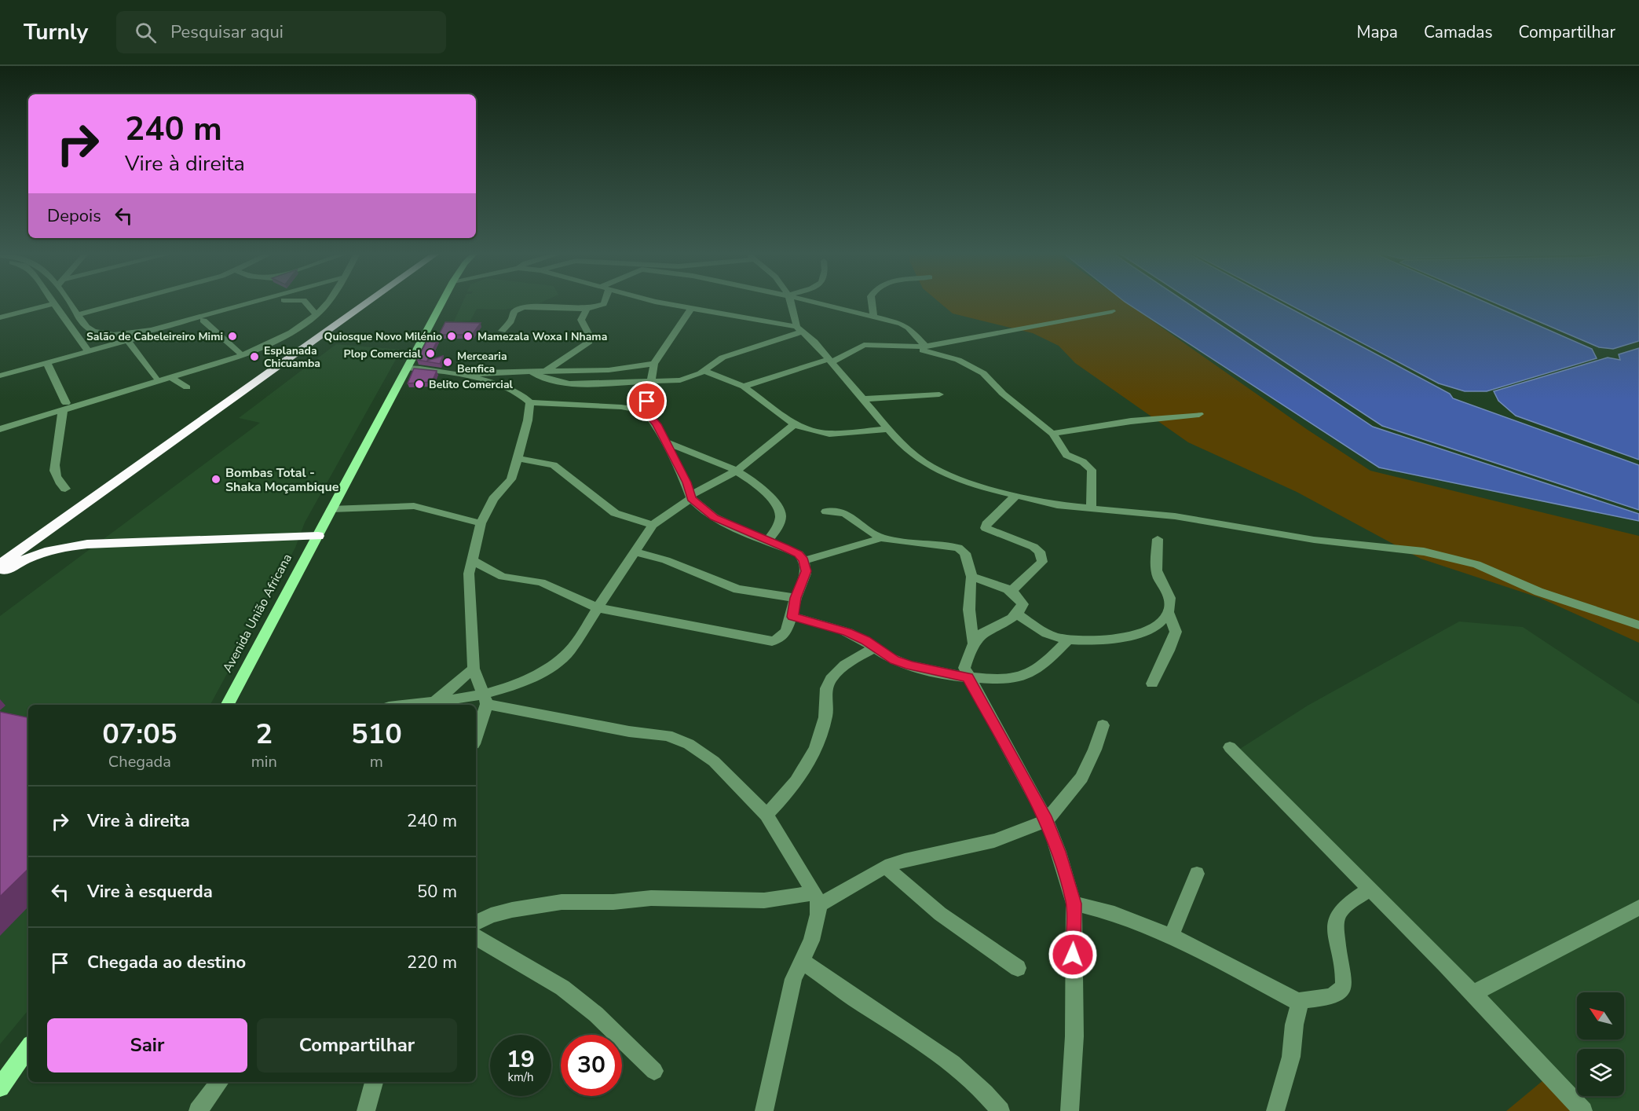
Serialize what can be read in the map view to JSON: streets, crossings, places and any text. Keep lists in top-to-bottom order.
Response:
{
  "streets": {
    "main road": ["Avenida União Africana"]
  },
  "places": [
    "Salão de Cabeleireiro Mimi",
    "Quiosque Novo Milénio",
    "Mamezala Woxa I Nhama",
    "Plop Comercial",
    "Esplanada Chicuamba",
    "Mercearia Benfica",
    "Belito Comercial",
    "Bombas Total - Shaka Moçambique"
  ],
  "north": "top left",
  "page": {
    "header": "Turnly",
    "search": "Pesquisar aqui",
    "nav": ["Mapa", "Camadas", "Compartilhar"],
    "turn": ["240 m", "Vire à direita"],
    "then": "Depois",
    "eta": [
      "07:05",
      "Chegada",
      "2",
      "min",
      "510",
      "m"
    ],
    "list": [
      {
        "name": "Vire à direita",
        "value": "240 m"
      },
      {
        "name": "Vire à esquerda",
        "value": "50 m"
      },
      {
        "name": "Chegada ao destino",
        "value": "220 m"
      }
    ],
    "buttons": ["Sair", "Compartilhar"],
    "speed": "19 km/h",
    "limit": "30"
  }
}
